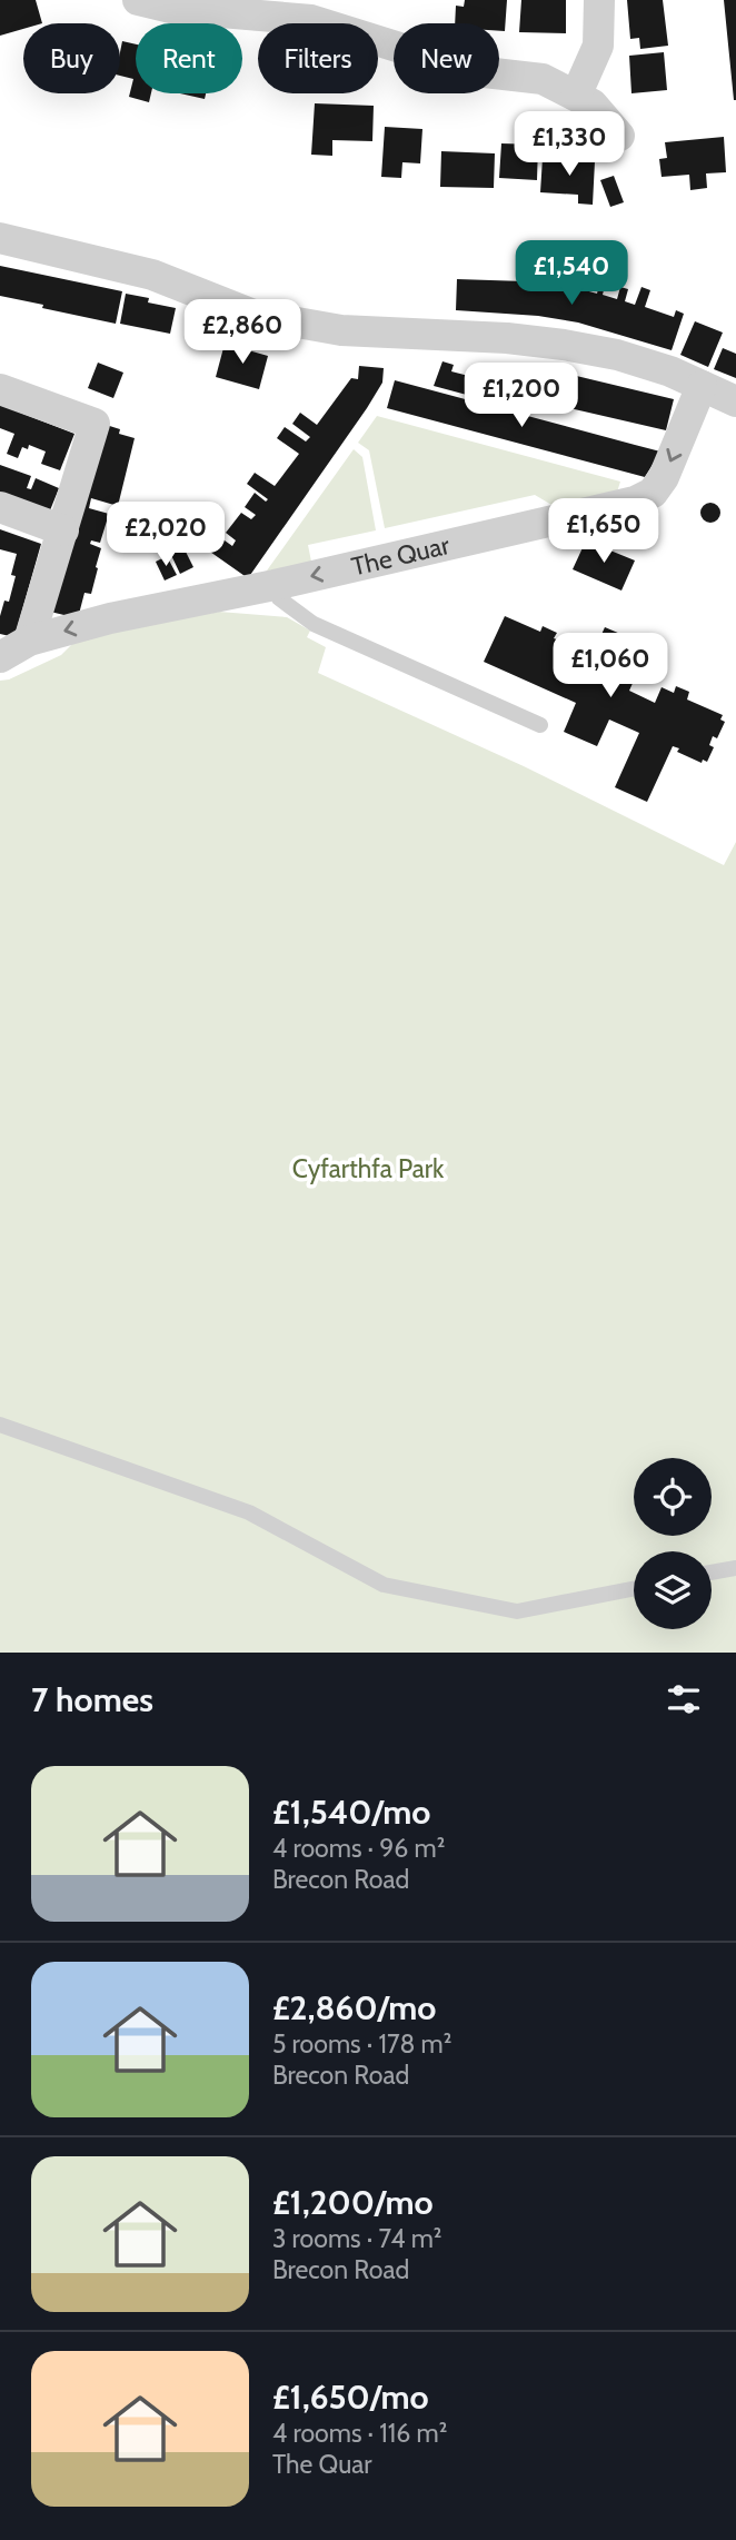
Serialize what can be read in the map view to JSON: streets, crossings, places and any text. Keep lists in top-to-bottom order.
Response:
{
  "streets": {
    "street": ["The Quar"]
  },
  "one_way": ["The Quar"],
  "parks": ["Cyfarthfa Park"],
  "page": {
    "chip": [
      "Buy",
      "Rent",
      "Filters",
      "New"
    ],
    "price": [
      "£1,330",
      "£1,540",
      "£2,860",
      "£1,200",
      "£1,650",
      "£2,020",
      "£1,060"
    ],
    "heading": "7 homes",
    "list": [
      {
        "name": "£1,540/mo",
        "note": "4 rooms · 96 m² · Brecon Road"
      },
      {
        "name": "£2,860/mo",
        "note": "5 rooms · 178 m² · Brecon Road"
      },
      {
        "name": "£1,200/mo",
        "note": "3 rooms · 74 m² · Brecon Road"
      },
      {
        "name": "£1,650/mo",
        "note": "4 rooms · 116 m² · The Quar"
      }
    ]
  }
}
